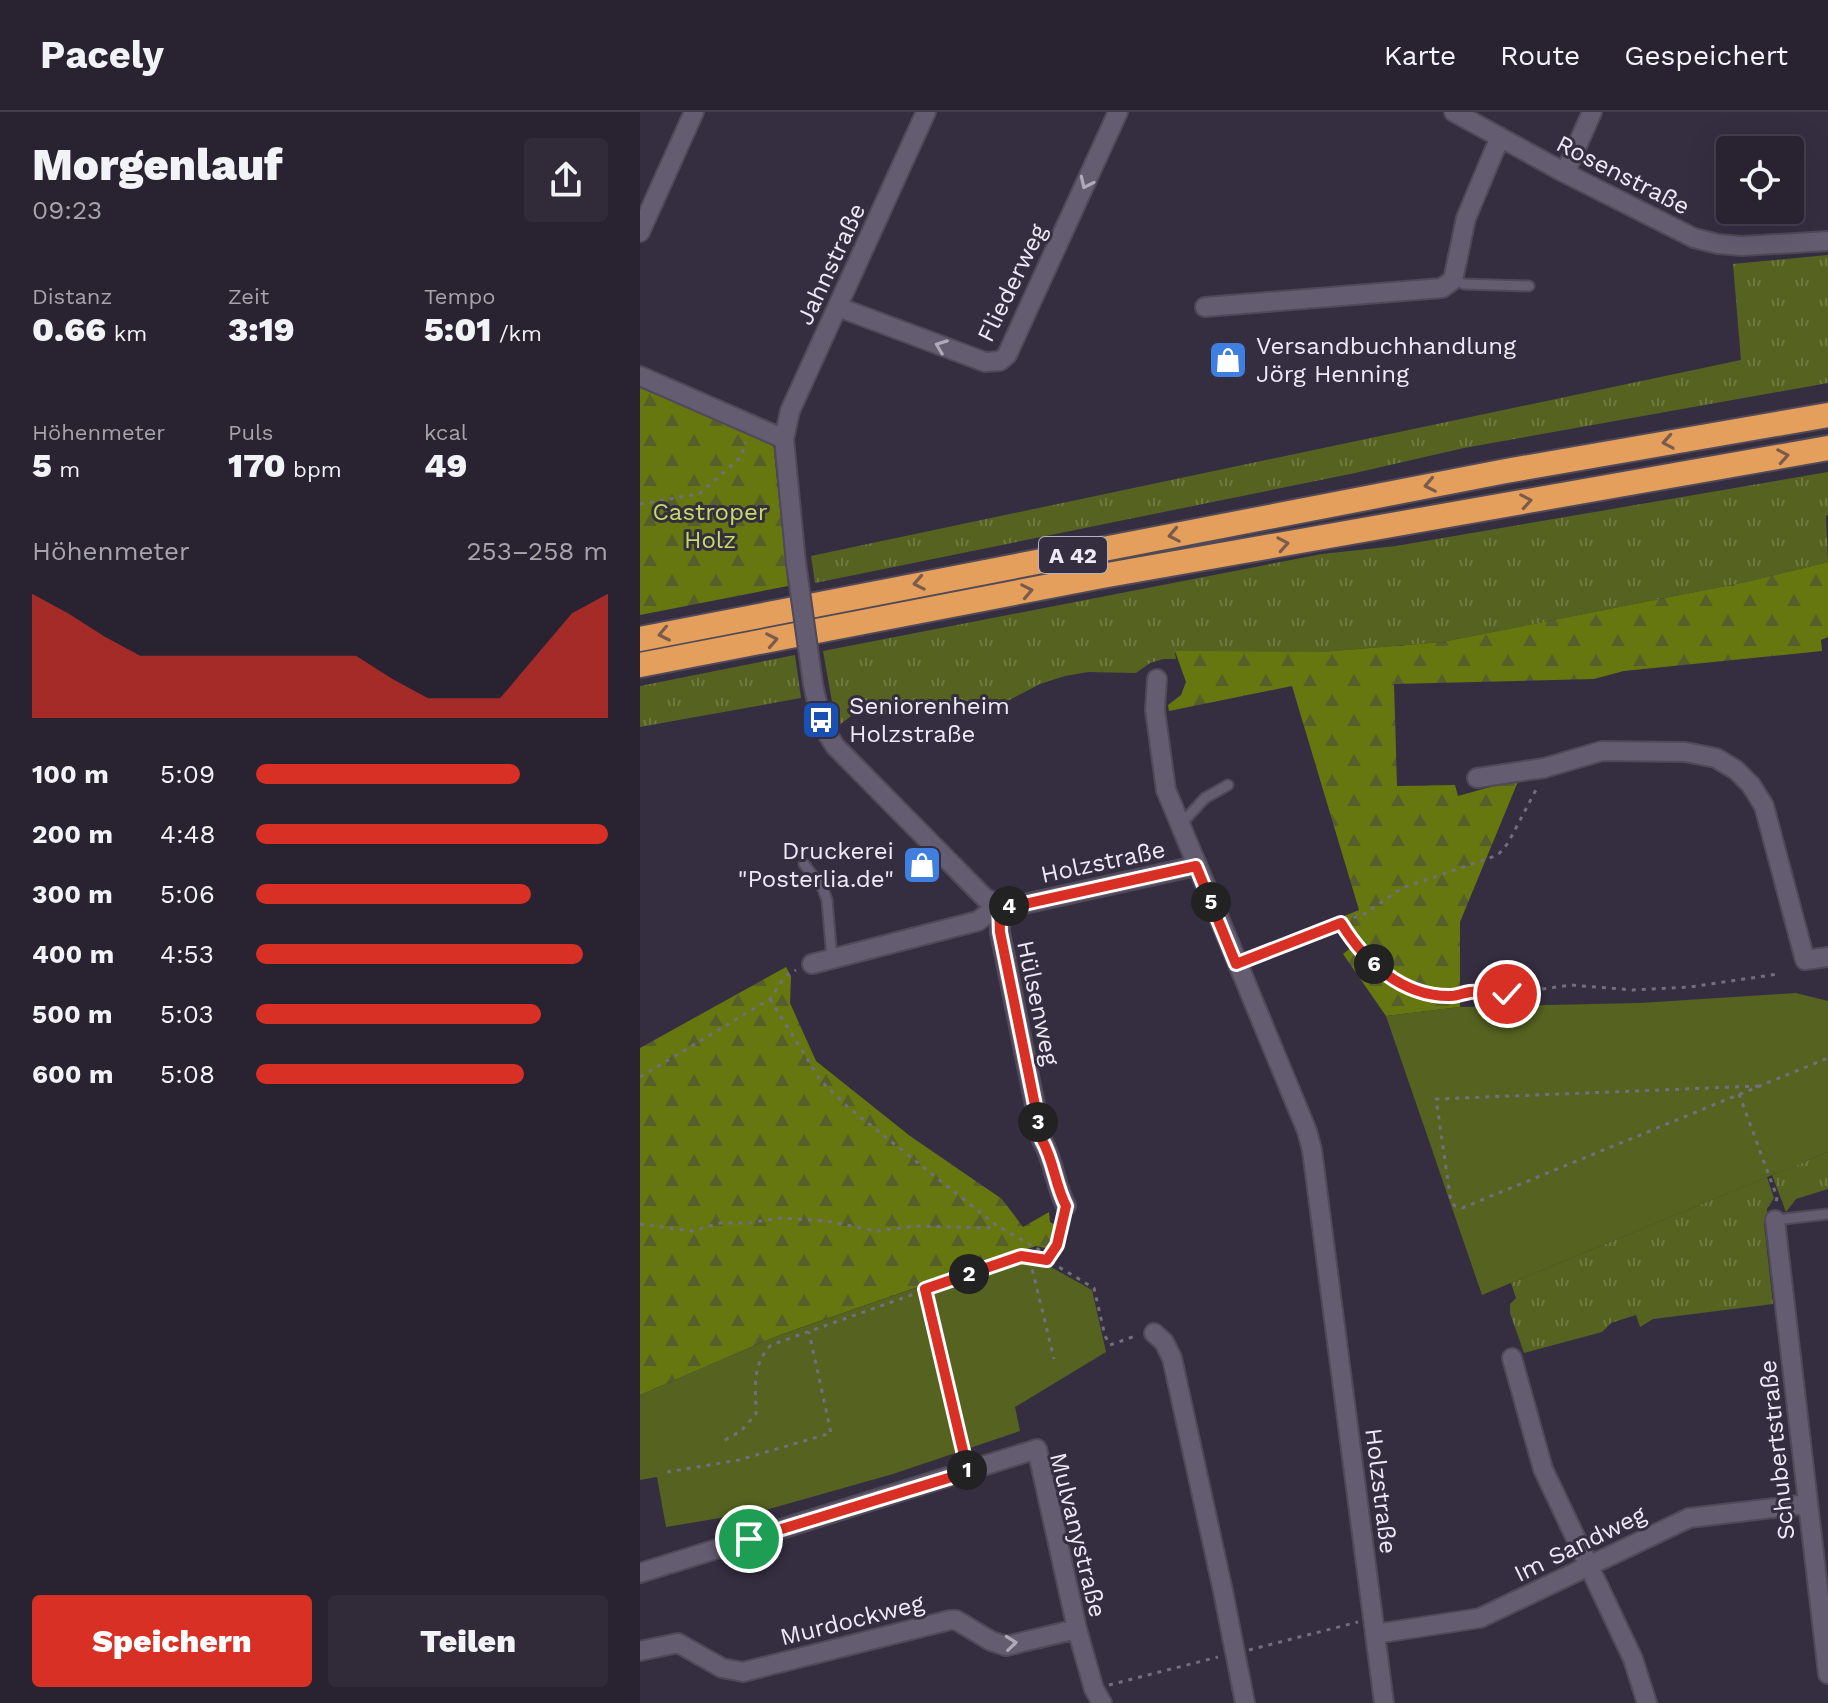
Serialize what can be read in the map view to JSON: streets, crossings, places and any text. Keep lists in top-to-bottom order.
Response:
{
  "streets": {
    "highway": ["A 42"],
    "street": [
      "Rosenstraße",
      "Jahnstraße",
      "Fliederweg",
      "Holzstraße",
      "Hülsenweg",
      "Schubertstraße",
      "Mulvanystraße",
      "Im Sandweg",
      "Murdockweg"
    ]
  },
  "crossings": [
    ["Jahnstraße", "Fliederweg"],
    ["Holzstraße", "Hülsenweg"],
    ["Holzstraße", "Im Sandweg"],
    ["Schubertstraße", "Im Sandweg"],
    ["Mulvanystraße", "Murdockweg"]
  ],
  "one_way": ["Murdockweg"],
  "parks": ["Castroper Holz"],
  "places": {
    "shop": ["Versandbuchhandlung Jörg Henning", "Druckerei \"Posterlia.de\""],
    "bus stop": ["Seniorenheim Holzstraße"]
  },
  "page": {
    "header": "Pacely",
    "nav": ["Karte", "Route", "Gespeichert"],
    "heading": ["Morgenlauf", "09:23"],
    "stats": [
      ["Distanz", "0.66 km"],
      ["Zeit", "3:19"],
      ["Tempo", "5:01 /km"],
      ["Höhenmeter", "5 m"],
      ["Puls", "170 bpm"],
      ["kcal", "49"]
    ],
    "chart": ["Höhenmeter", "253–258 m"],
    "list": [
      {
        "name": "100 m",
        "note": "5:09"
      },
      {
        "name": "200 m",
        "note": "4:48"
      },
      {
        "name": "300 m",
        "note": "5:06"
      },
      {
        "name": "400 m",
        "note": "4:53"
      },
      {
        "name": "500 m",
        "note": "5:03"
      },
      {
        "name": "600 m",
        "note": "5:08"
      }
    ],
    "pins": [
      "5",
      "4",
      "6",
      "3",
      "2",
      "1"
    ],
    "buttons": ["Speichern", "Teilen"]
  }
}
